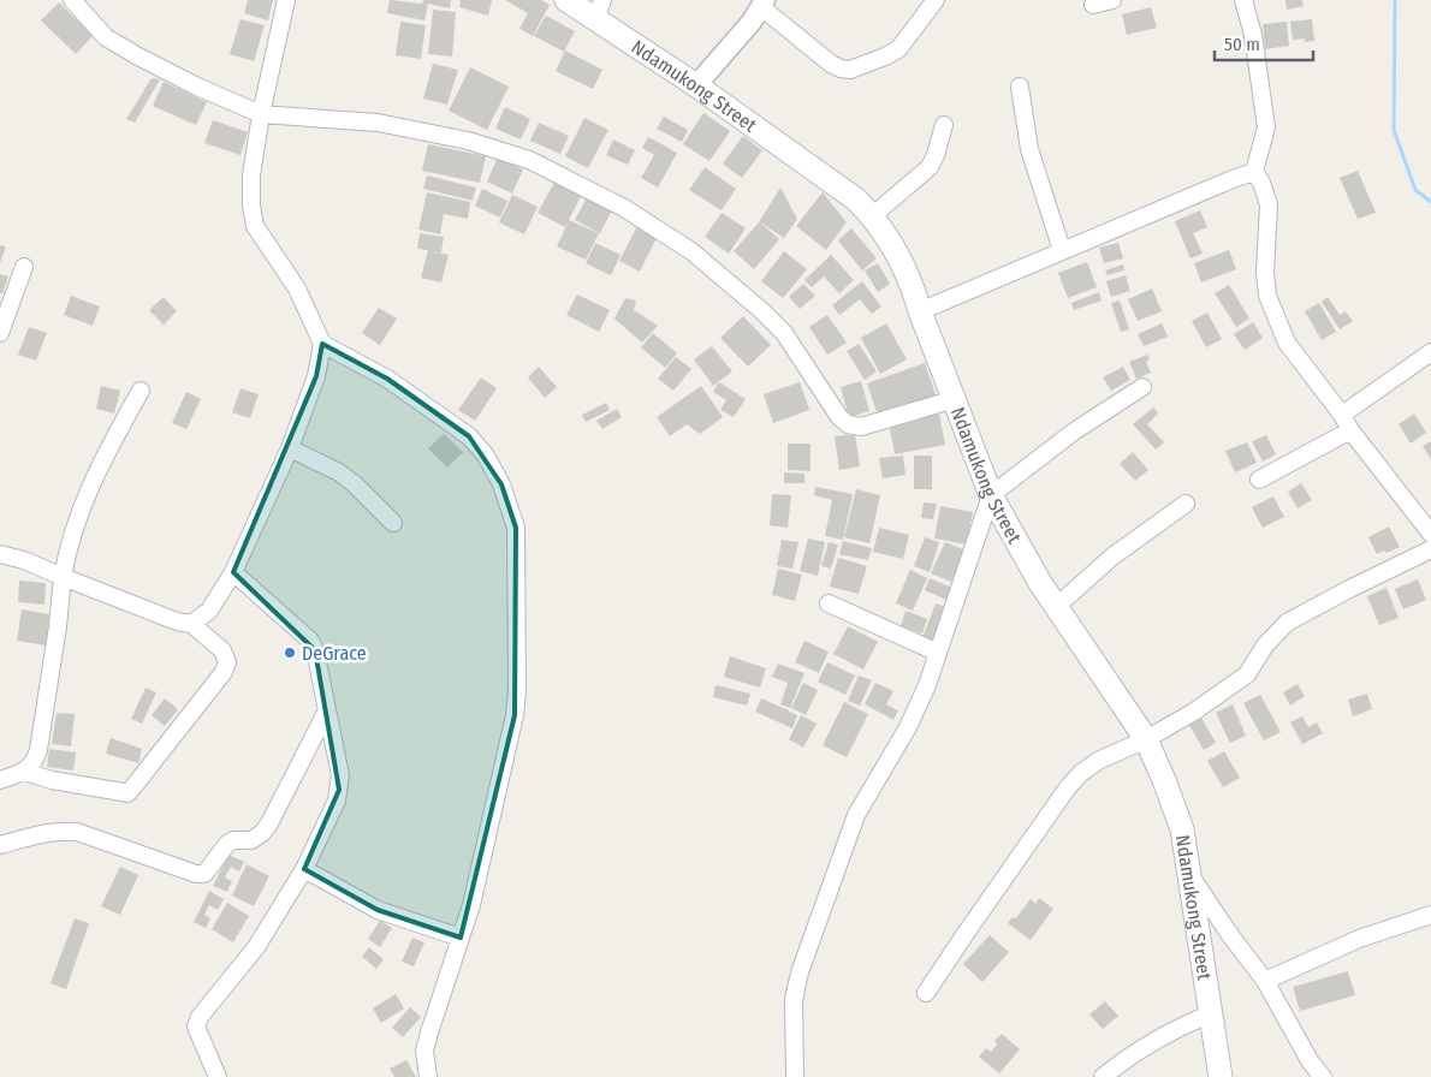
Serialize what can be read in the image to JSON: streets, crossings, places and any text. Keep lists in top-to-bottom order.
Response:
{
  "streets": {
    "main road": ["Ndamukong Street"]
  },
  "places": ["DeGrace"],
  "scale_bar": "50 m"
}
